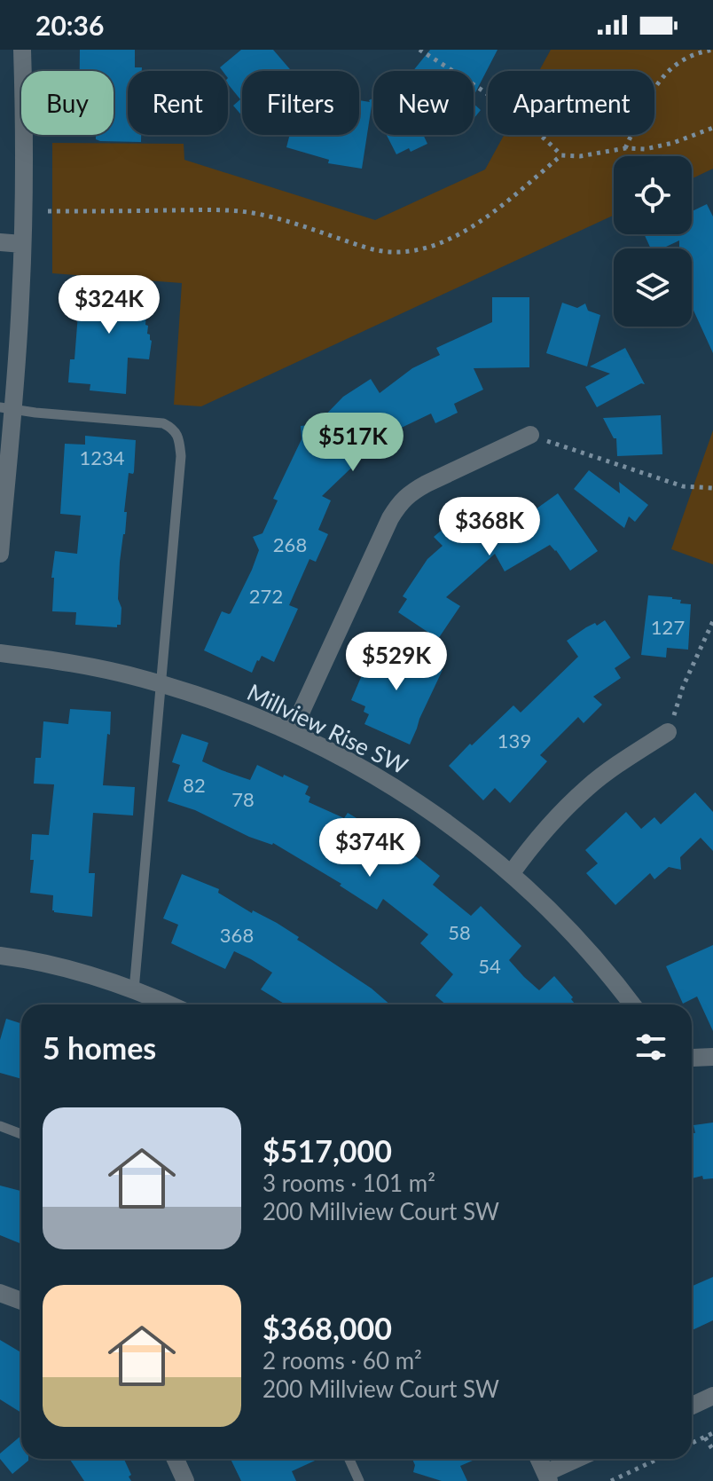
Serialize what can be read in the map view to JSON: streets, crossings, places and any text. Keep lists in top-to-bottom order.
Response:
{
  "streets": {
    "street": ["Millview Rise SW"]
  },
  "house_numbers": [
    "1234",
    "268",
    "272",
    "127",
    "139",
    "82",
    "78",
    "58",
    "368",
    "54"
  ],
  "page": {
    "status": "20:36",
    "chip": [
      "Buy",
      "Rent",
      "Filters",
      "New",
      "Apartment"
    ],
    "price": [
      "$324K",
      "$517K",
      "$368K",
      "$529K",
      "$374K"
    ],
    "heading": "5 homes",
    "list": [
      {
        "name": "$517,000",
        "note": "3 rooms · 101 m² · 200 Millview Court SW"
      },
      {
        "name": "$368,000",
        "note": "2 rooms · 60 m² · 200 Millview Court SW"
      }
    ]
  }
}
